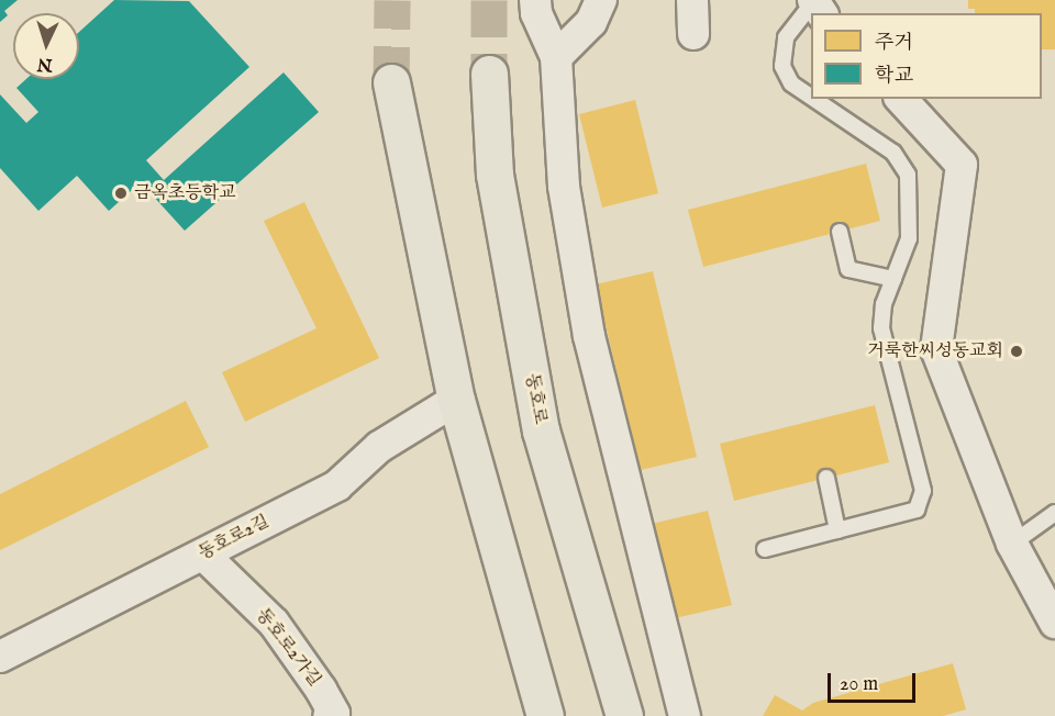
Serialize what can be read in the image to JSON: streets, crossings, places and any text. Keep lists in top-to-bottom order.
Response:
{
  "streets": {
    "main road": ["동호로"],
    "street": ["동호로2길", "동호로2가길"]
  },
  "crossings": [
    ["동호로2길", "동호로2가길"]
  ],
  "places": ["금옥초등학교", "거룩한씨성동교회"],
  "legend": ["주거", "학교"],
  "scale_bar": "20 m",
  "north": "bottom"
}
